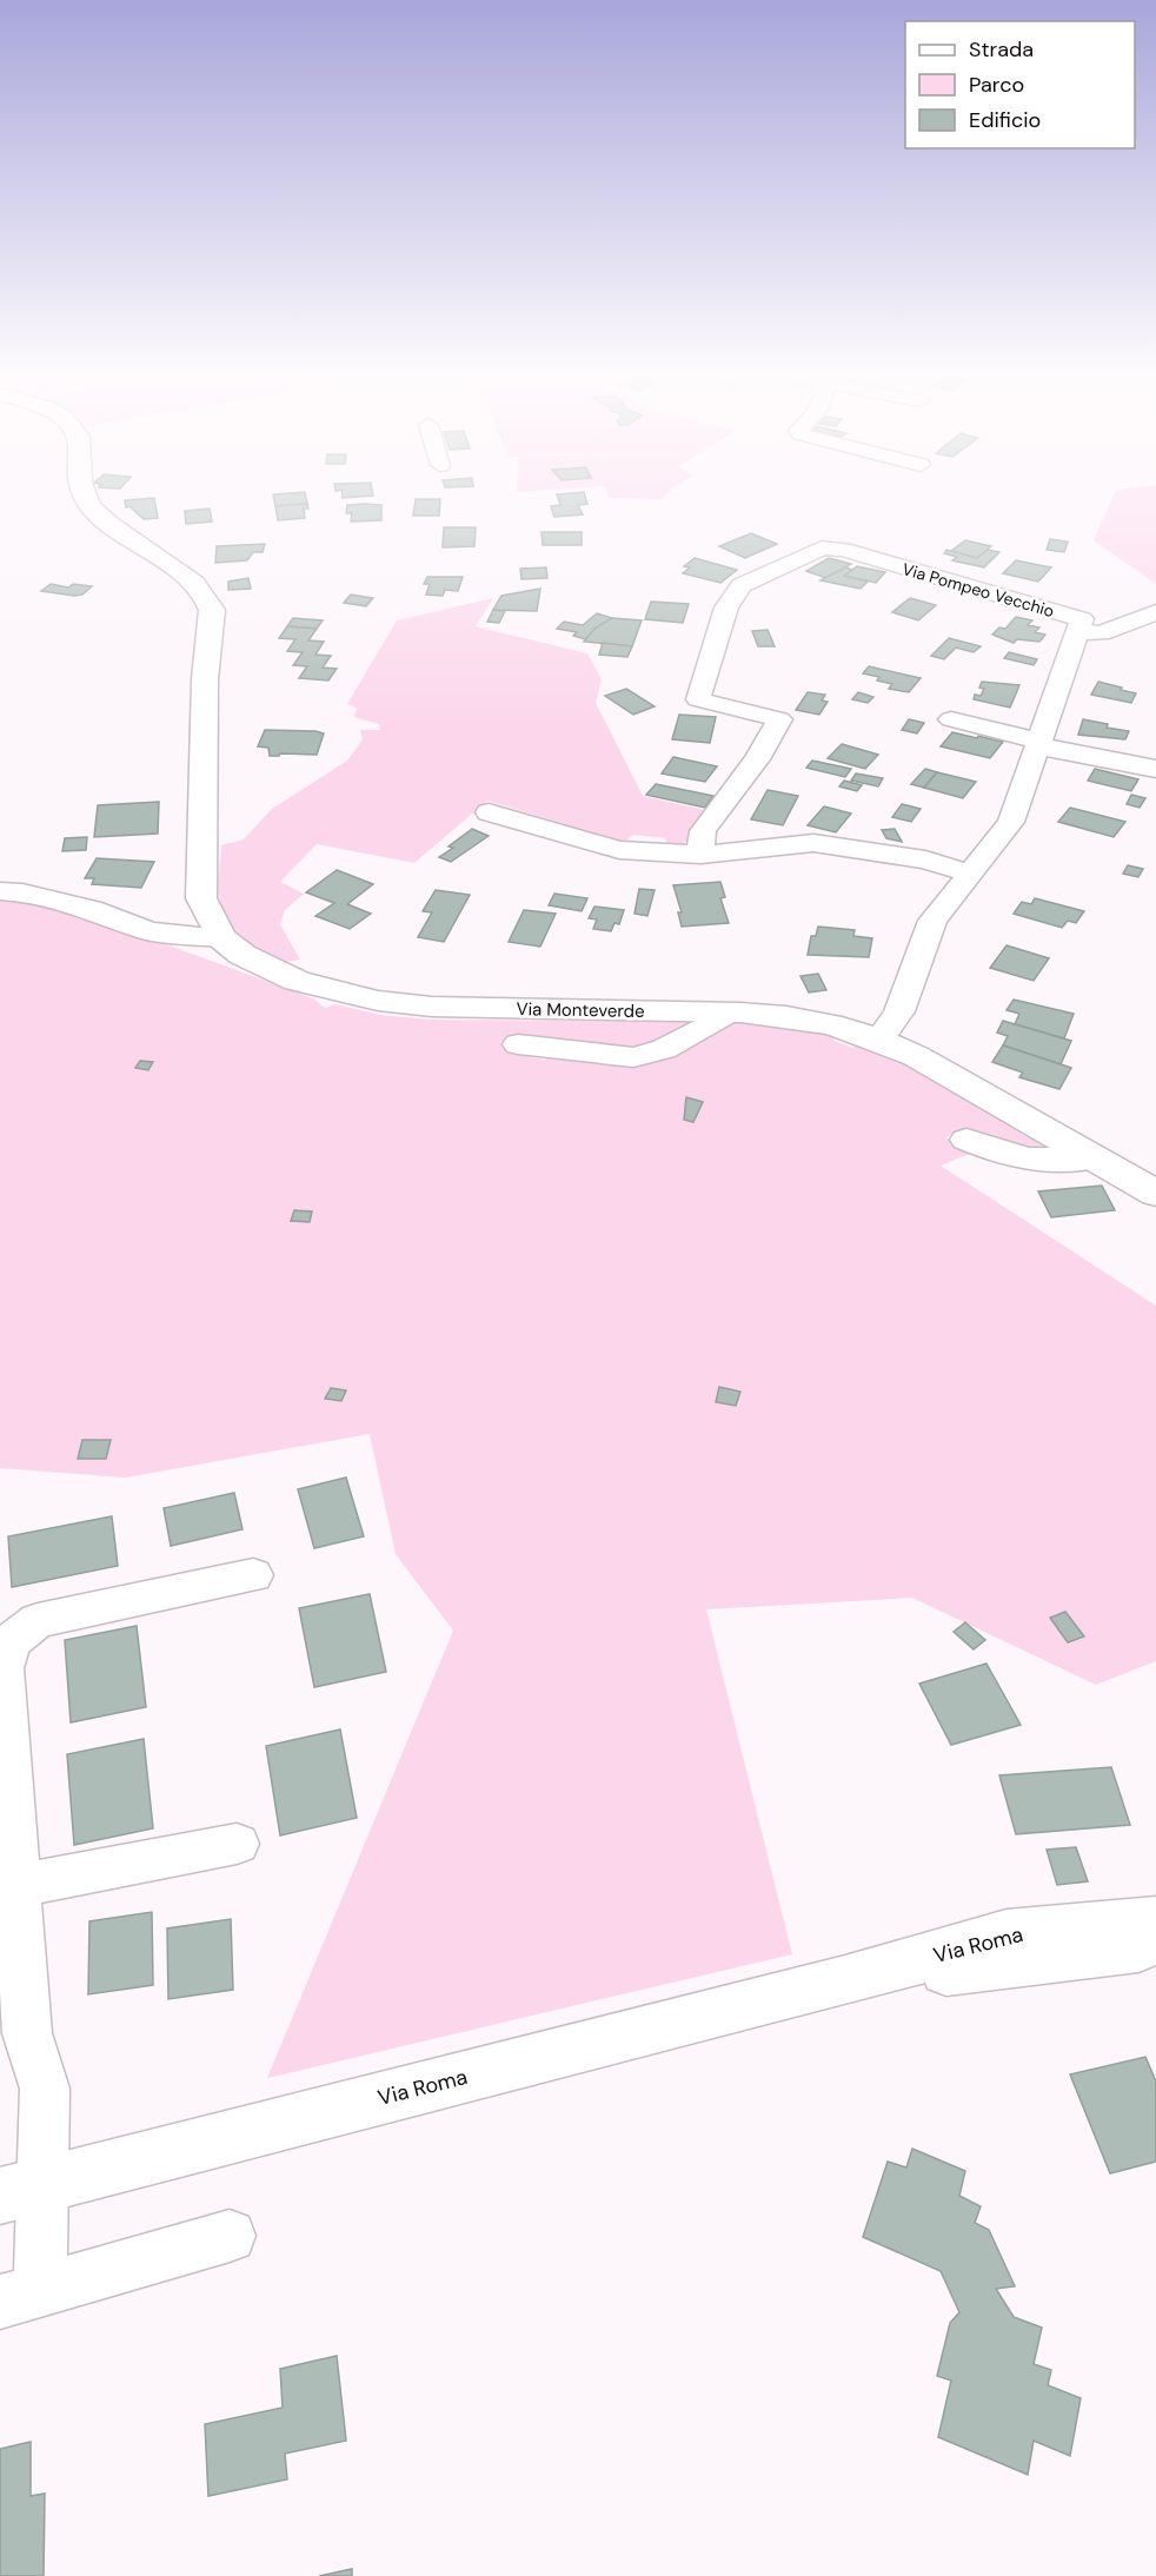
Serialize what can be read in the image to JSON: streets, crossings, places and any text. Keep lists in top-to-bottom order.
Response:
{
  "streets": {
    "street": ["Via Pompeo Vecchio", "Via Monteverde", "Via Roma"]
  },
  "legend": ["Strada", "Parco", "Edificio"]
}
